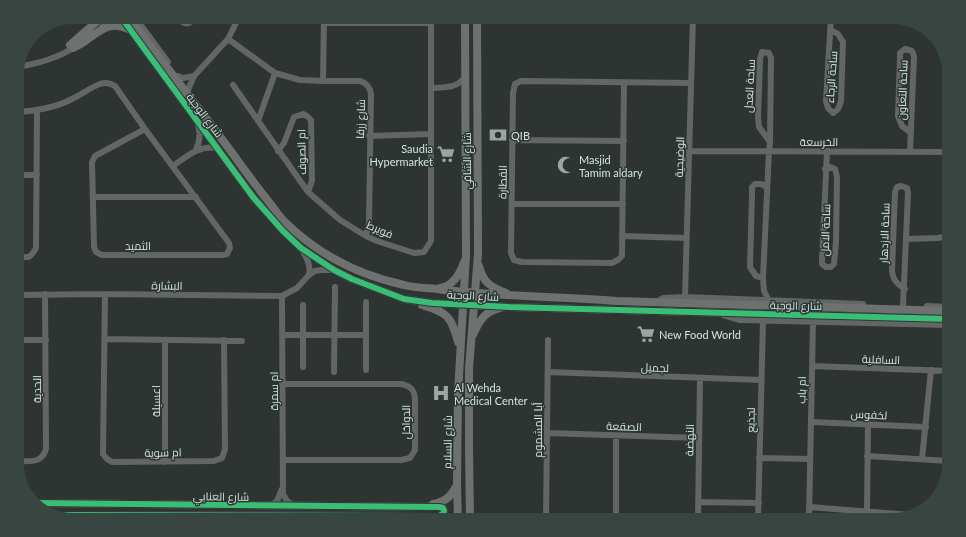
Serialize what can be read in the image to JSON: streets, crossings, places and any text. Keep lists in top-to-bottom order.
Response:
{
  "streets": {
    "street": [
      "ساحة الرجاء",
      "ساحة العدل",
      "ساحة التعاون",
      "شارع الوجبة",
      "شارع زرقا",
      "الخرسعة",
      "ام الصوف",
      "الوضيحية",
      "شارع الشافي",
      "القطارة",
      "فويرط",
      "ساحة الامل",
      "ساحة الازدهار",
      "الثميد",
      "البشارة",
      "السافلية",
      "لجميل",
      "الحدية",
      "ام باب",
      "ام سمرة",
      "اعسيلة",
      "لخفوس",
      "لجذيع",
      "الدواخل",
      "الصقعة",
      "أبا المشموم",
      "النهضة",
      "شارع السلام",
      "ام سوية",
      "شارع العنابي"
    ]
  },
  "crossings": [
    ["ساحة العدل", "شارع الوجبة"],
    ["ساحة العدل", "الخرسعة"],
    ["ساحة التعاون", "الخرسعة"],
    ["شارع الوجبة", "الوضيحية"],
    ["شارع الوجبة", "شارع الشافي"],
    ["شارع الوجبة", "ساحة الازدهار"],
    ["شارع الوجبة", "ام باب"],
    ["شارع الوجبة", "لجذيع"],
    ["شارع الوجبة", "شارع السلام"],
    ["شارع زرقا", "فويرط"],
    ["الخرسعة", "الوضيحية"],
    ["الخرسعة", "ساحة الامل"],
    ["ام الصوف", "فويرط"],
    ["الوضيحية", "القطارة"],
    ["شارع الشافي", "شارع السلام"],
    ["البشارة", "الحدية"],
    ["البشارة", "ام سمرة"],
    ["البشارة", "ام سوية"],
    ["السافلية", "ام باب"],
    ["لجميل", "لجذيع"],
    ["لجميل", "أبا المشموم"],
    ["لجميل", "النهضة"],
    ["ام باب", "لخفوس"],
    ["ام سمرة", "الدواخل"],
    ["ام سمرة", "شارع العنابي"],
    ["اعسيلة", "ام سوية"],
    ["الصقعة", "أبا المشموم"],
    ["الصقعة", "النهضة"]
  ],
  "places": {
    "bank": ["QIB"],
    "supermarket": ["Saudia Hypermarket", "New Food World"],
    "mosque": ["Masjid Tamim aldary"],
    "hospital": ["Al Wehda Medical Center"]
  }
}
